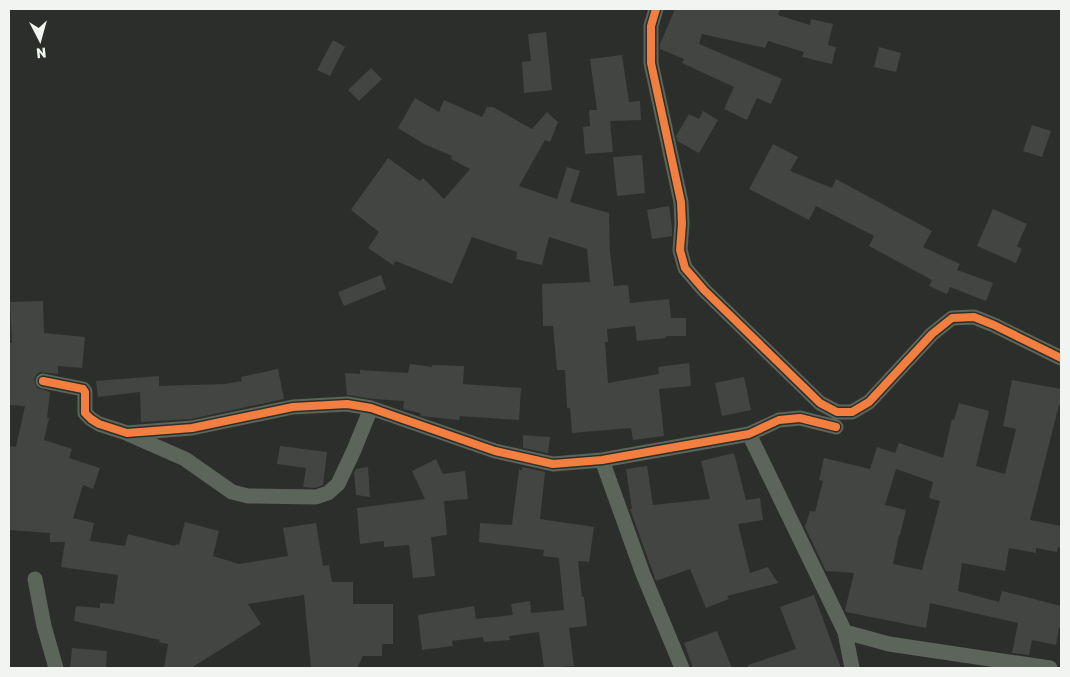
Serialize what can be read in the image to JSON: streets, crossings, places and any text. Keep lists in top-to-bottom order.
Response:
{
  "north": "bottom"
}
